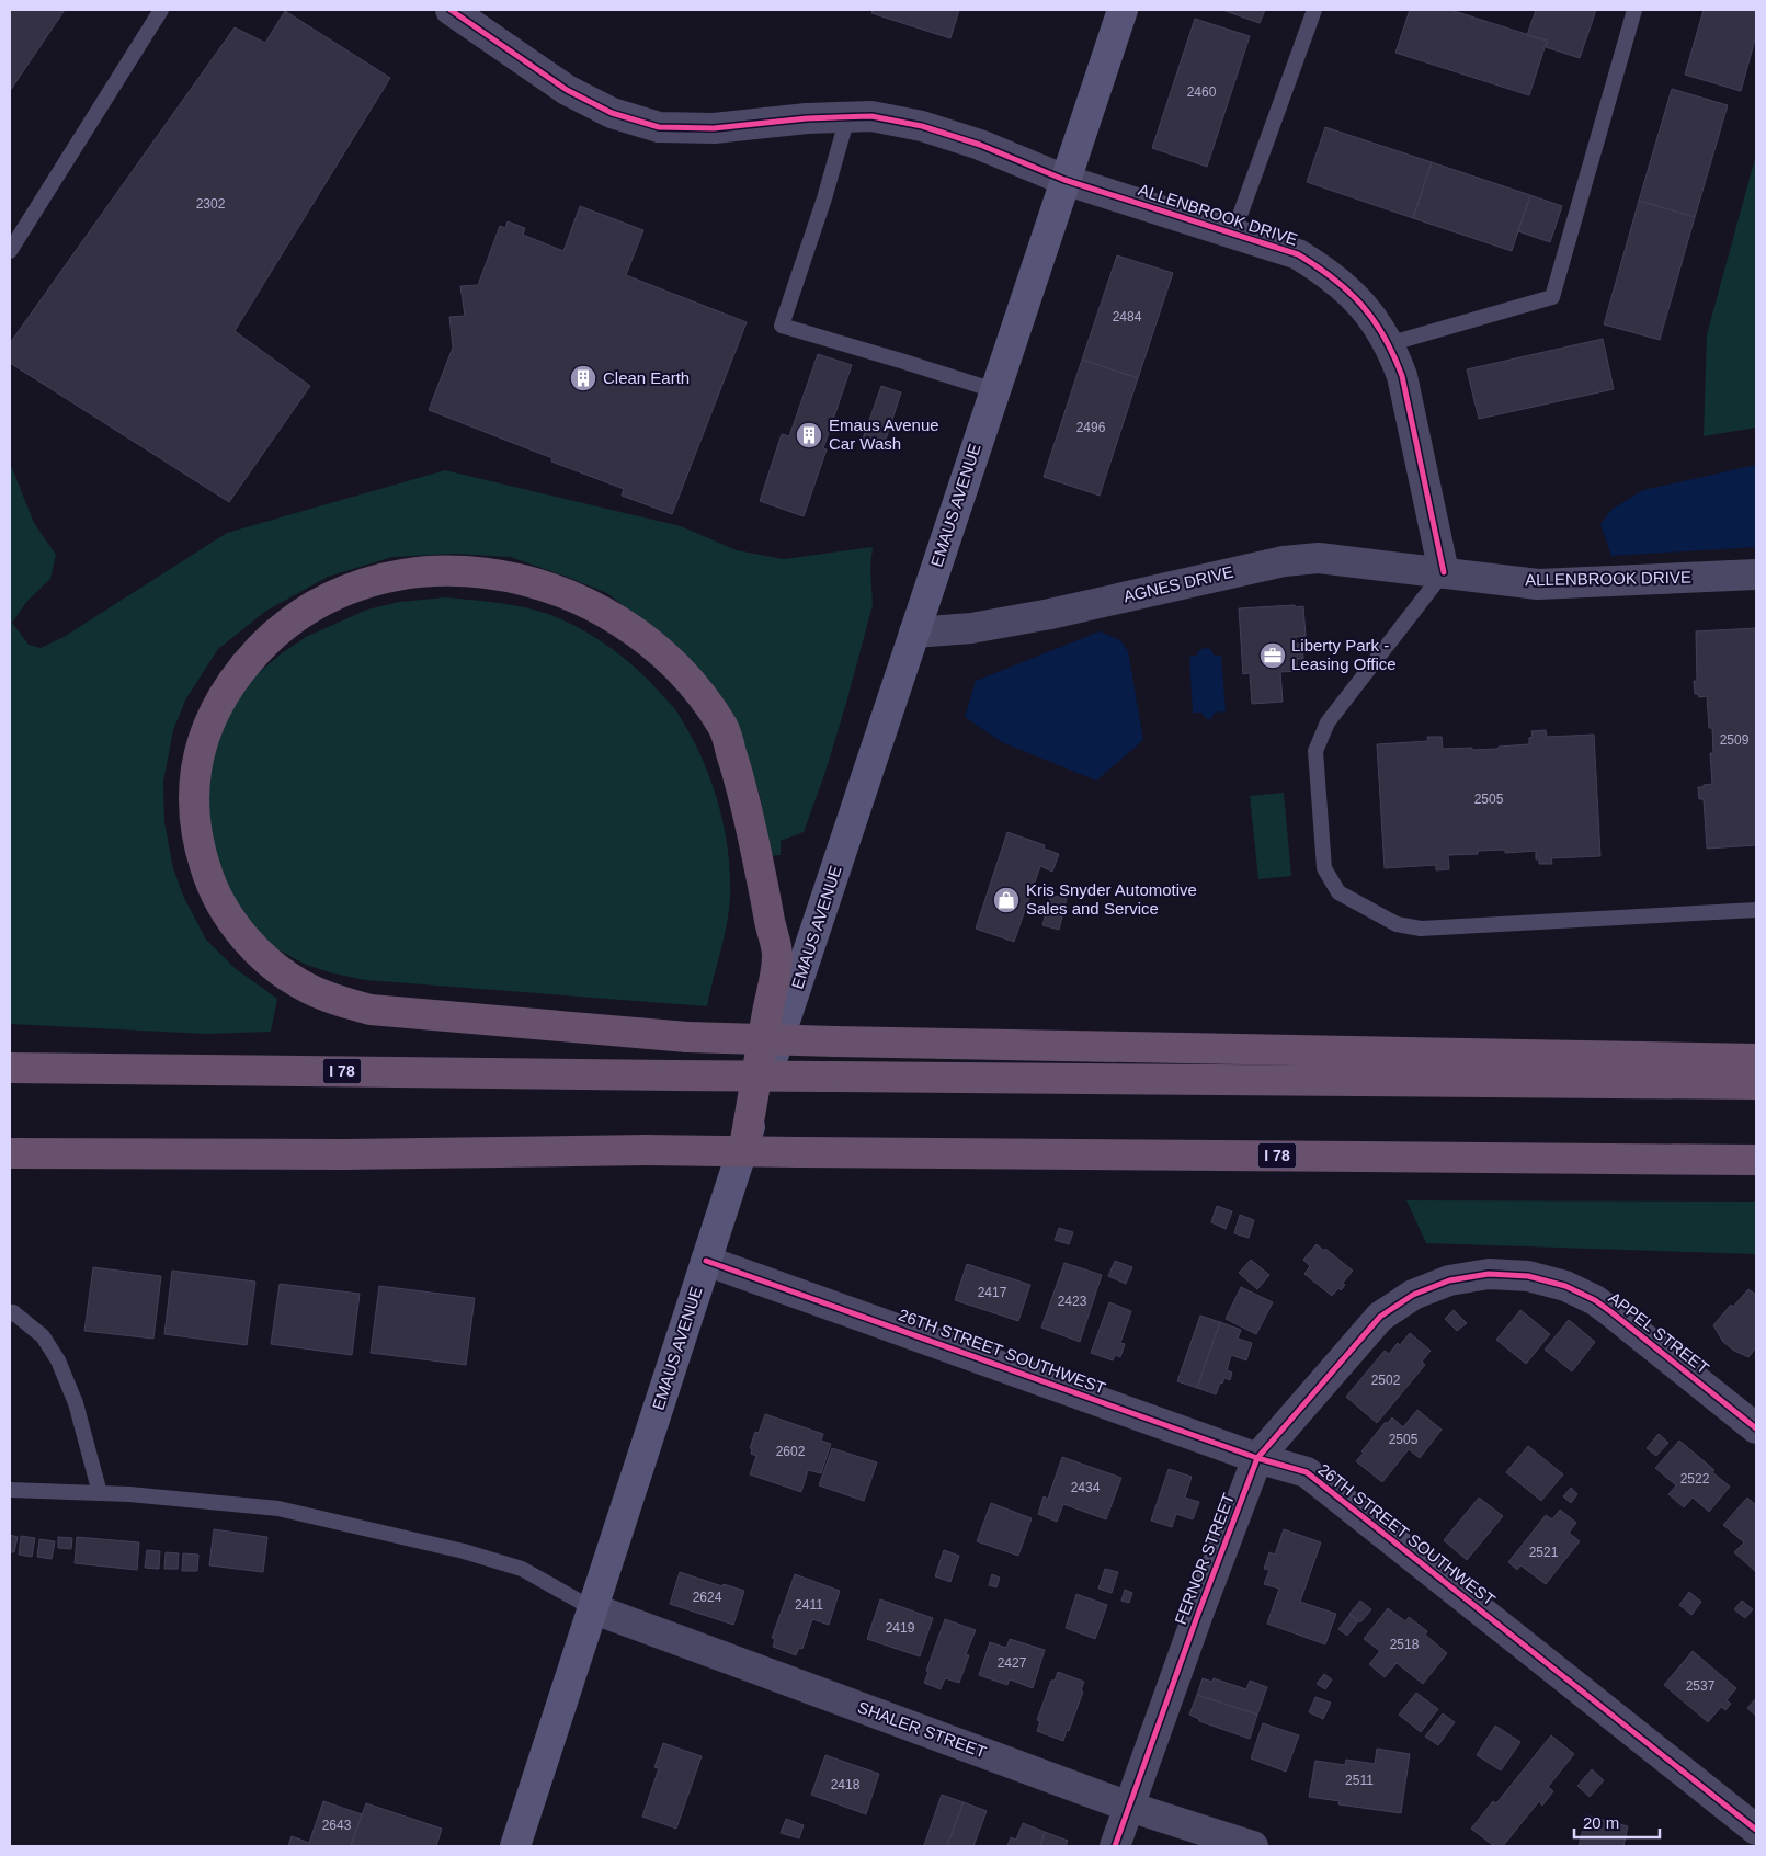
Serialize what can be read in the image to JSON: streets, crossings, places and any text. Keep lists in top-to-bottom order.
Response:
{
  "streets": {
    "highway": ["I 78"],
    "main road": ["EMAUS AVENUE"],
    "street": [
      "ALLENBROOK DRIVE",
      "AGNES DRIVE",
      "APPEL STREET",
      "26TH STREET SOUTHWEST",
      "FERNOR STREET",
      "SHALER STREET"
    ]
  },
  "crossings": [
    ["ALLENBROOK DRIVE", "EMAUS AVENUE"],
    ["ALLENBROOK DRIVE", "AGNES DRIVE"],
    ["EMAUS AVENUE", "AGNES DRIVE"],
    ["EMAUS AVENUE", "26TH STREET SOUTHWEST"],
    ["EMAUS AVENUE", "SHALER STREET"],
    ["APPEL STREET", "FERNOR STREET"],
    ["26TH STREET SOUTHWEST", "FERNOR STREET"],
    ["FERNOR STREET", "SHALER STREET"]
  ],
  "places": {
    "building": ["Clean Earth", "Emaus Avenue Car Wash"],
    "office": ["Liberty Park - Leasing Office"],
    "shop": ["Kris Snyder Automotive Sales and Service"]
  },
  "house_numbers": [
    "2460",
    "2302",
    "2484",
    "2496",
    "2509",
    "2505",
    "2417",
    "2423",
    "2502",
    "2505",
    "2602",
    "2522",
    "2434",
    "2521",
    "2624",
    "2411",
    "2419",
    "2518",
    "2427",
    "2537",
    "2511",
    "2418",
    "2643"
  ],
  "scale_bar": "20 m"
}
